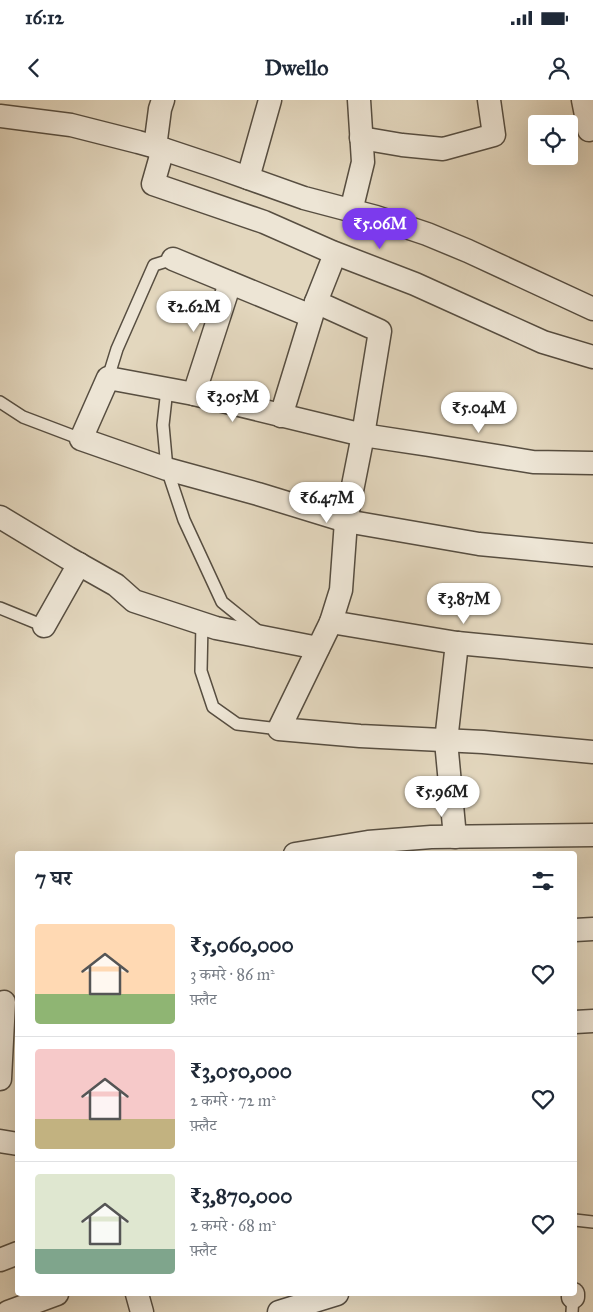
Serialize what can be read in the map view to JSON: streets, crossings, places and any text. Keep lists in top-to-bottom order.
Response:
{
  "page": {
    "status": "16:12",
    "header": "Dwello",
    "price": [
      "₹5.06M",
      "₹2.62M",
      "₹3.05M",
      "₹5.04M",
      "₹6.47M",
      "₹3.87M",
      "₹5.96M"
    ],
    "heading": "7 घर",
    "list": [
      {
        "name": "₹5,060,000",
        "note": "3 कमरे · 86 m² · फ़्लैट"
      },
      {
        "name": "₹3,050,000",
        "note": "2 कमरे · 72 m² · फ़्लैट"
      },
      {
        "name": "₹3,870,000",
        "note": "2 कमरे · 68 m² · फ़्लैट"
      }
    ]
  }
}
